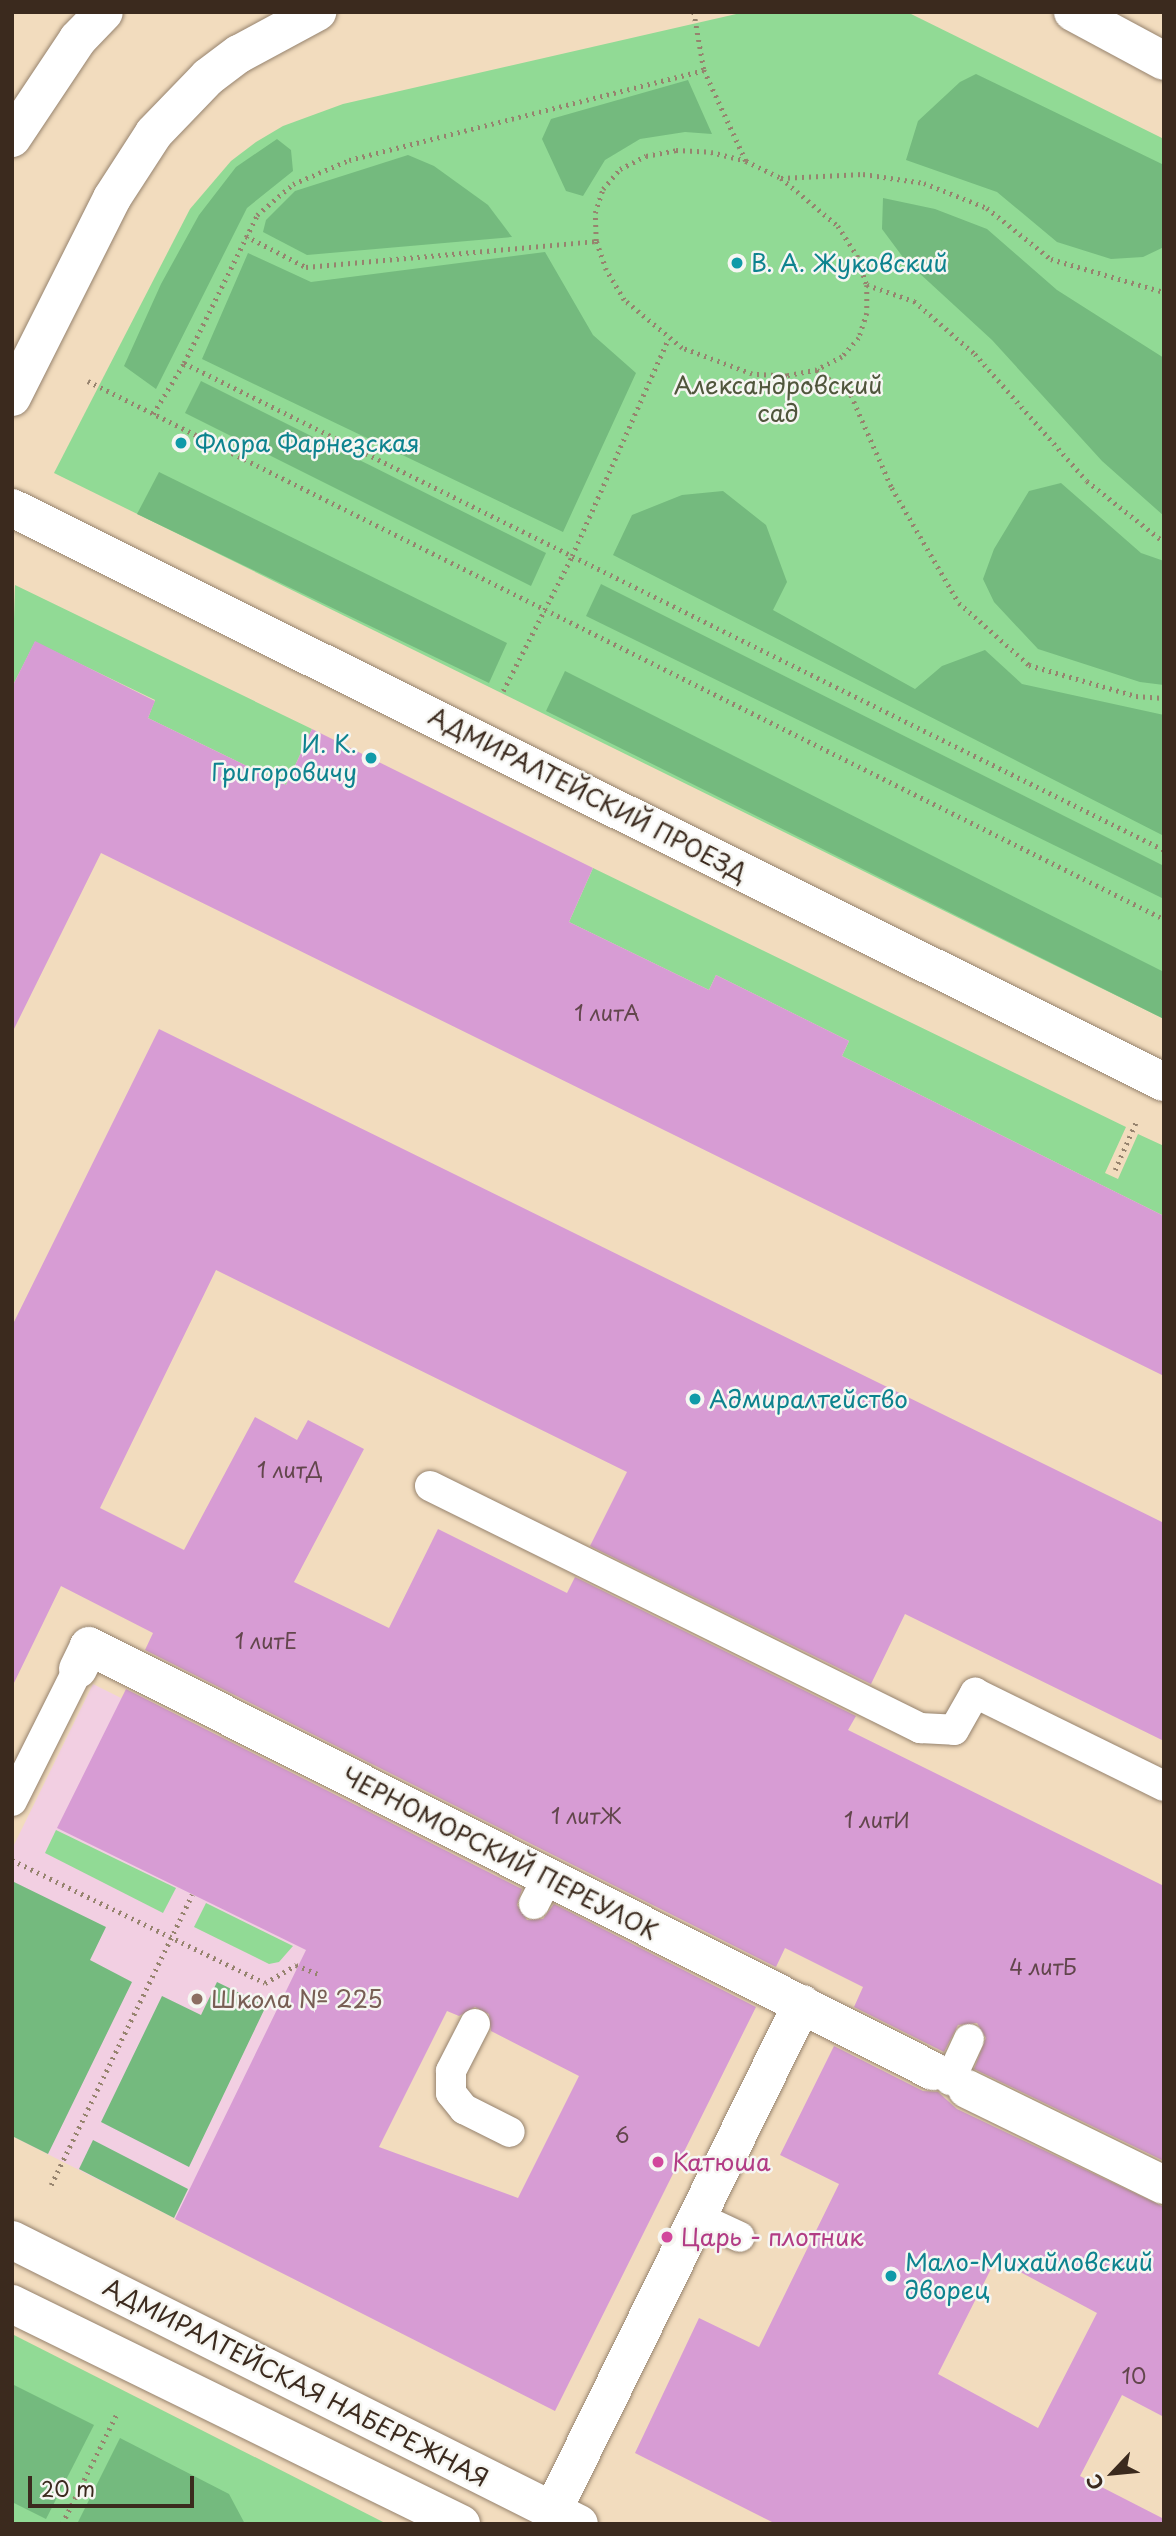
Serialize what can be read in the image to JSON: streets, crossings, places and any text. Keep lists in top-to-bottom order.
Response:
{
  "streets": {
    "street": ["АДМИРАЛТЕЙСКИЙ ПРОЕЗД", "ЧЕРНОМОРСКИЙ ПЕРЕУЛОК", "АДМИРАЛТЕЙСКАЯ НАБЕРЕЖНАЯ"]
  },
  "parks": ["Александровский сад"],
  "places": [
    "В. А. Жуковский",
    "Флора Фарнезская",
    "И. К. Григоровичу",
    "Адмиралтейство",
    "Школа № 225",
    "Катюша",
    "Царь - плотник",
    "Мало-Михайловский дворец"
  ],
  "house_numbers": [
    "1 литА",
    "1 литД",
    "1 литЕ",
    "1 литЖ",
    "1 литИ",
    "4 литБ",
    "6",
    "10"
  ],
  "scale_bar": "20 m",
  "north": "bottom left"
}
